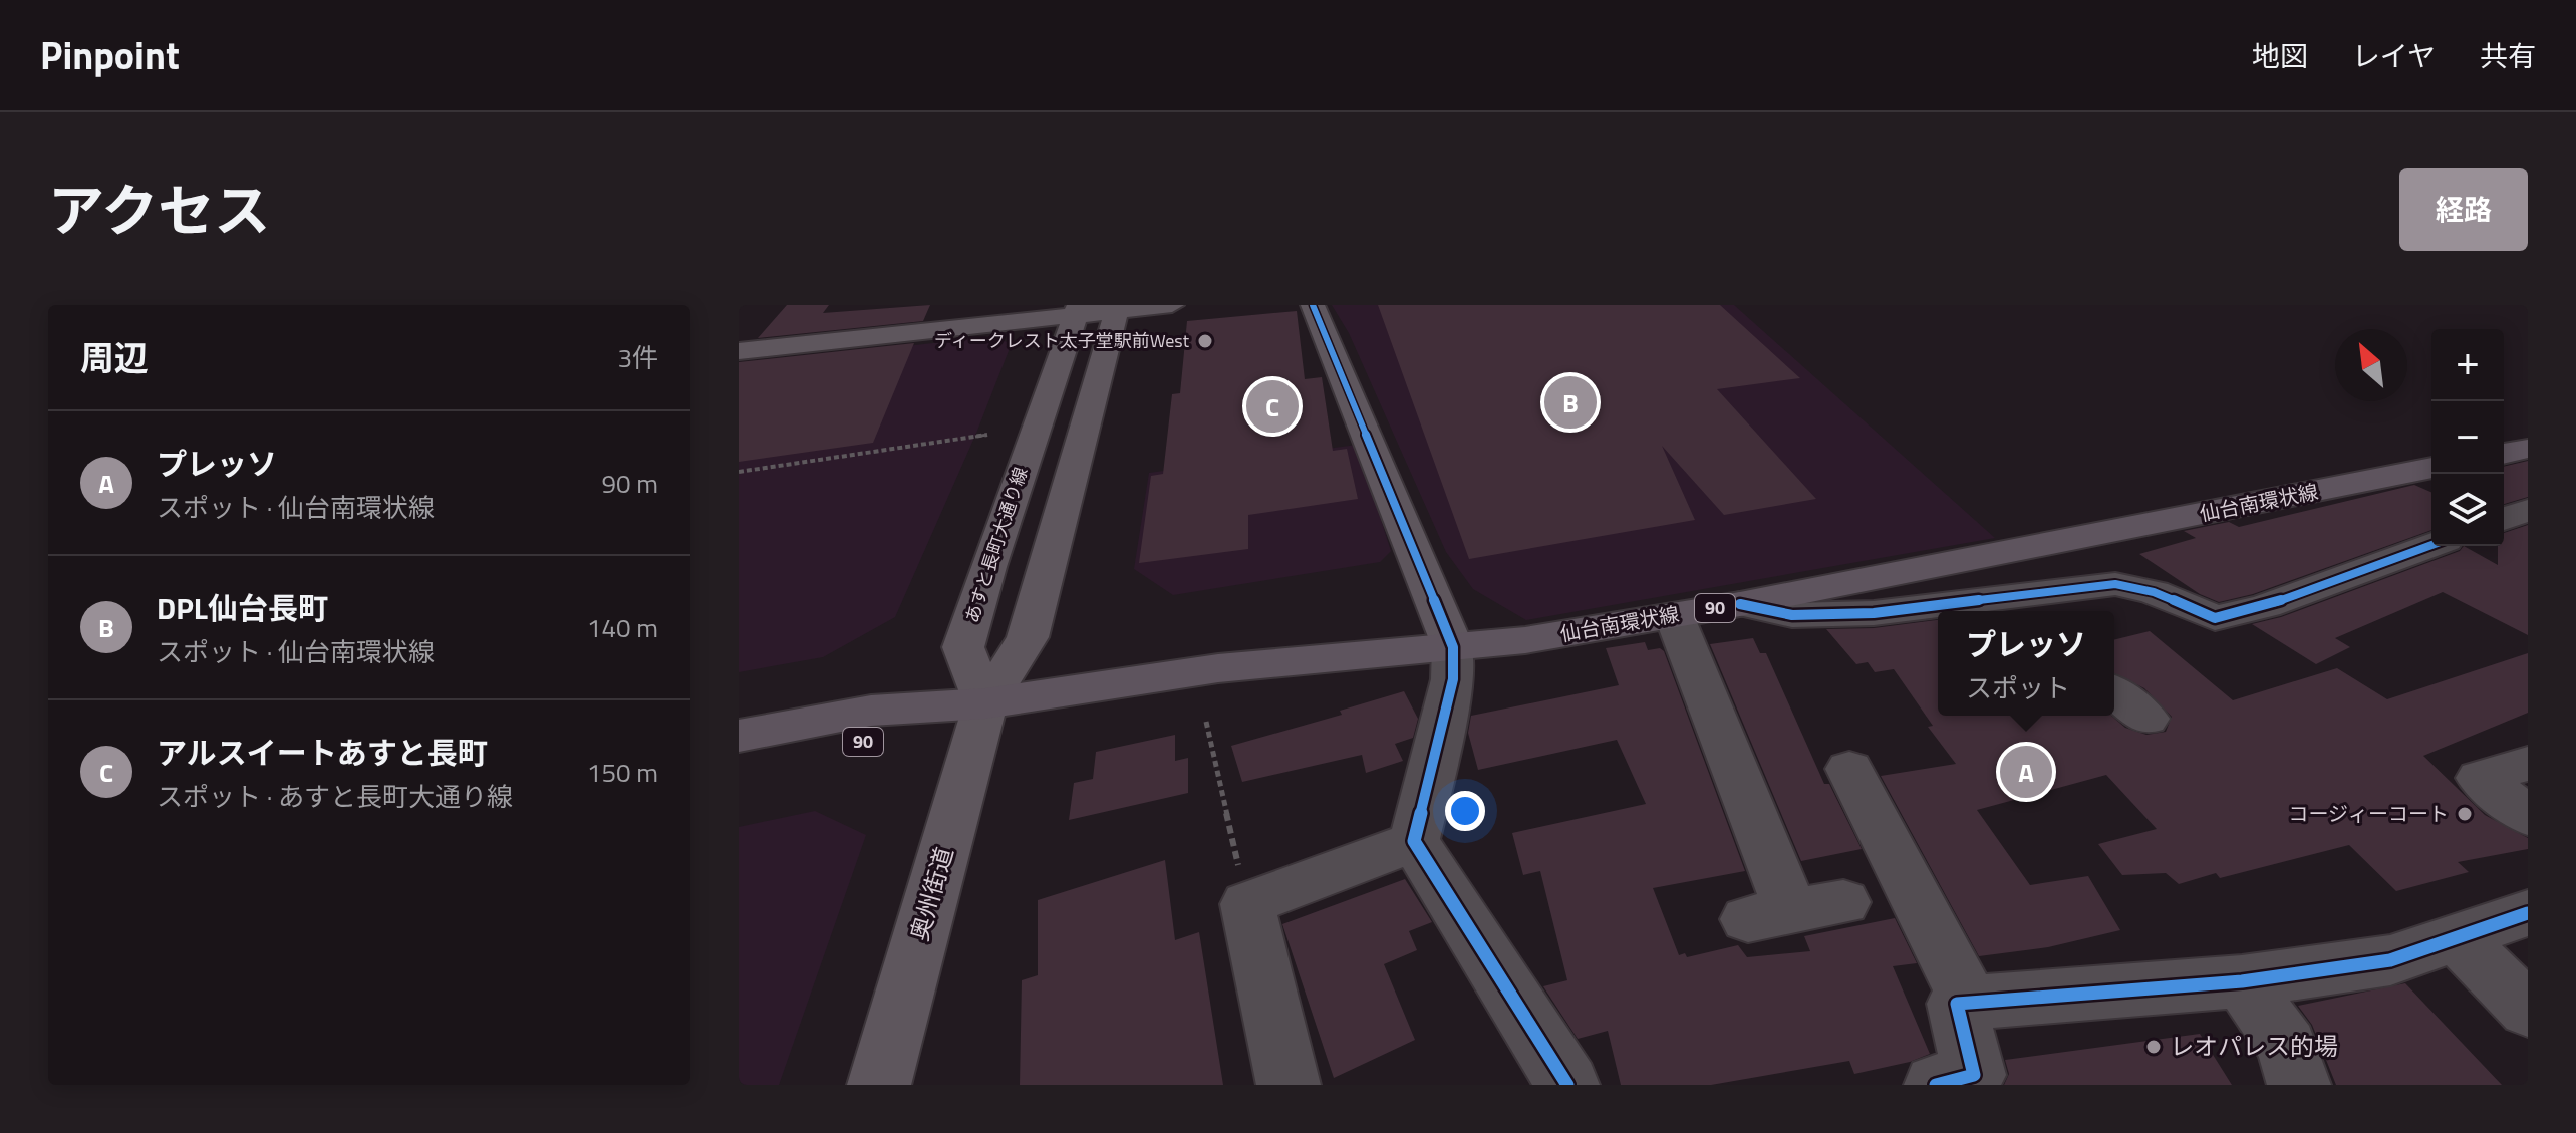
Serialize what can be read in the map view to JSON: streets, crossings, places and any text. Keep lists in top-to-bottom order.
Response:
{
  "streets": {
    "main road": [
      "仙台南環状線",
      "あすと長町大通り線",
      "90",
      "奥州街道"
    ]
  },
  "crossings": [
    ["仙台南環状線", "あすと長町大通り線"],
    ["仙台南環状線", "奥州街道"],
    ["あすと長町大通り線", "奥州街道"]
  ],
  "places": ["ディークレスト太子堂駅前West", "コージィーコート", "レオパレス的場"],
  "north": "top left",
  "page": {
    "header": "Pinpoint",
    "nav": ["地図", "レイヤ", "共有"],
    "title": "アクセス",
    "buttons": "経路",
    "heading": ["周辺", "3件"],
    "map_buttons": ["+", "−"],
    "pins": ["B", "C", "A"],
    "list": [
      {
        "mark": "A",
        "name": "プレッソ",
        "note": "スポット · 仙台南環状線",
        "value": "90 m"
      },
      {
        "mark": "B",
        "name": "DPL仙台長町",
        "note": "スポット · 仙台南環状線",
        "value": "140 m"
      },
      {
        "mark": "C",
        "name": "アルスイートあすと長町",
        "note": "スポット · あすと長町大通り線",
        "value": "150 m"
      }
    ],
    "popup": ["プレッソ", "スポット"]
  }
}
